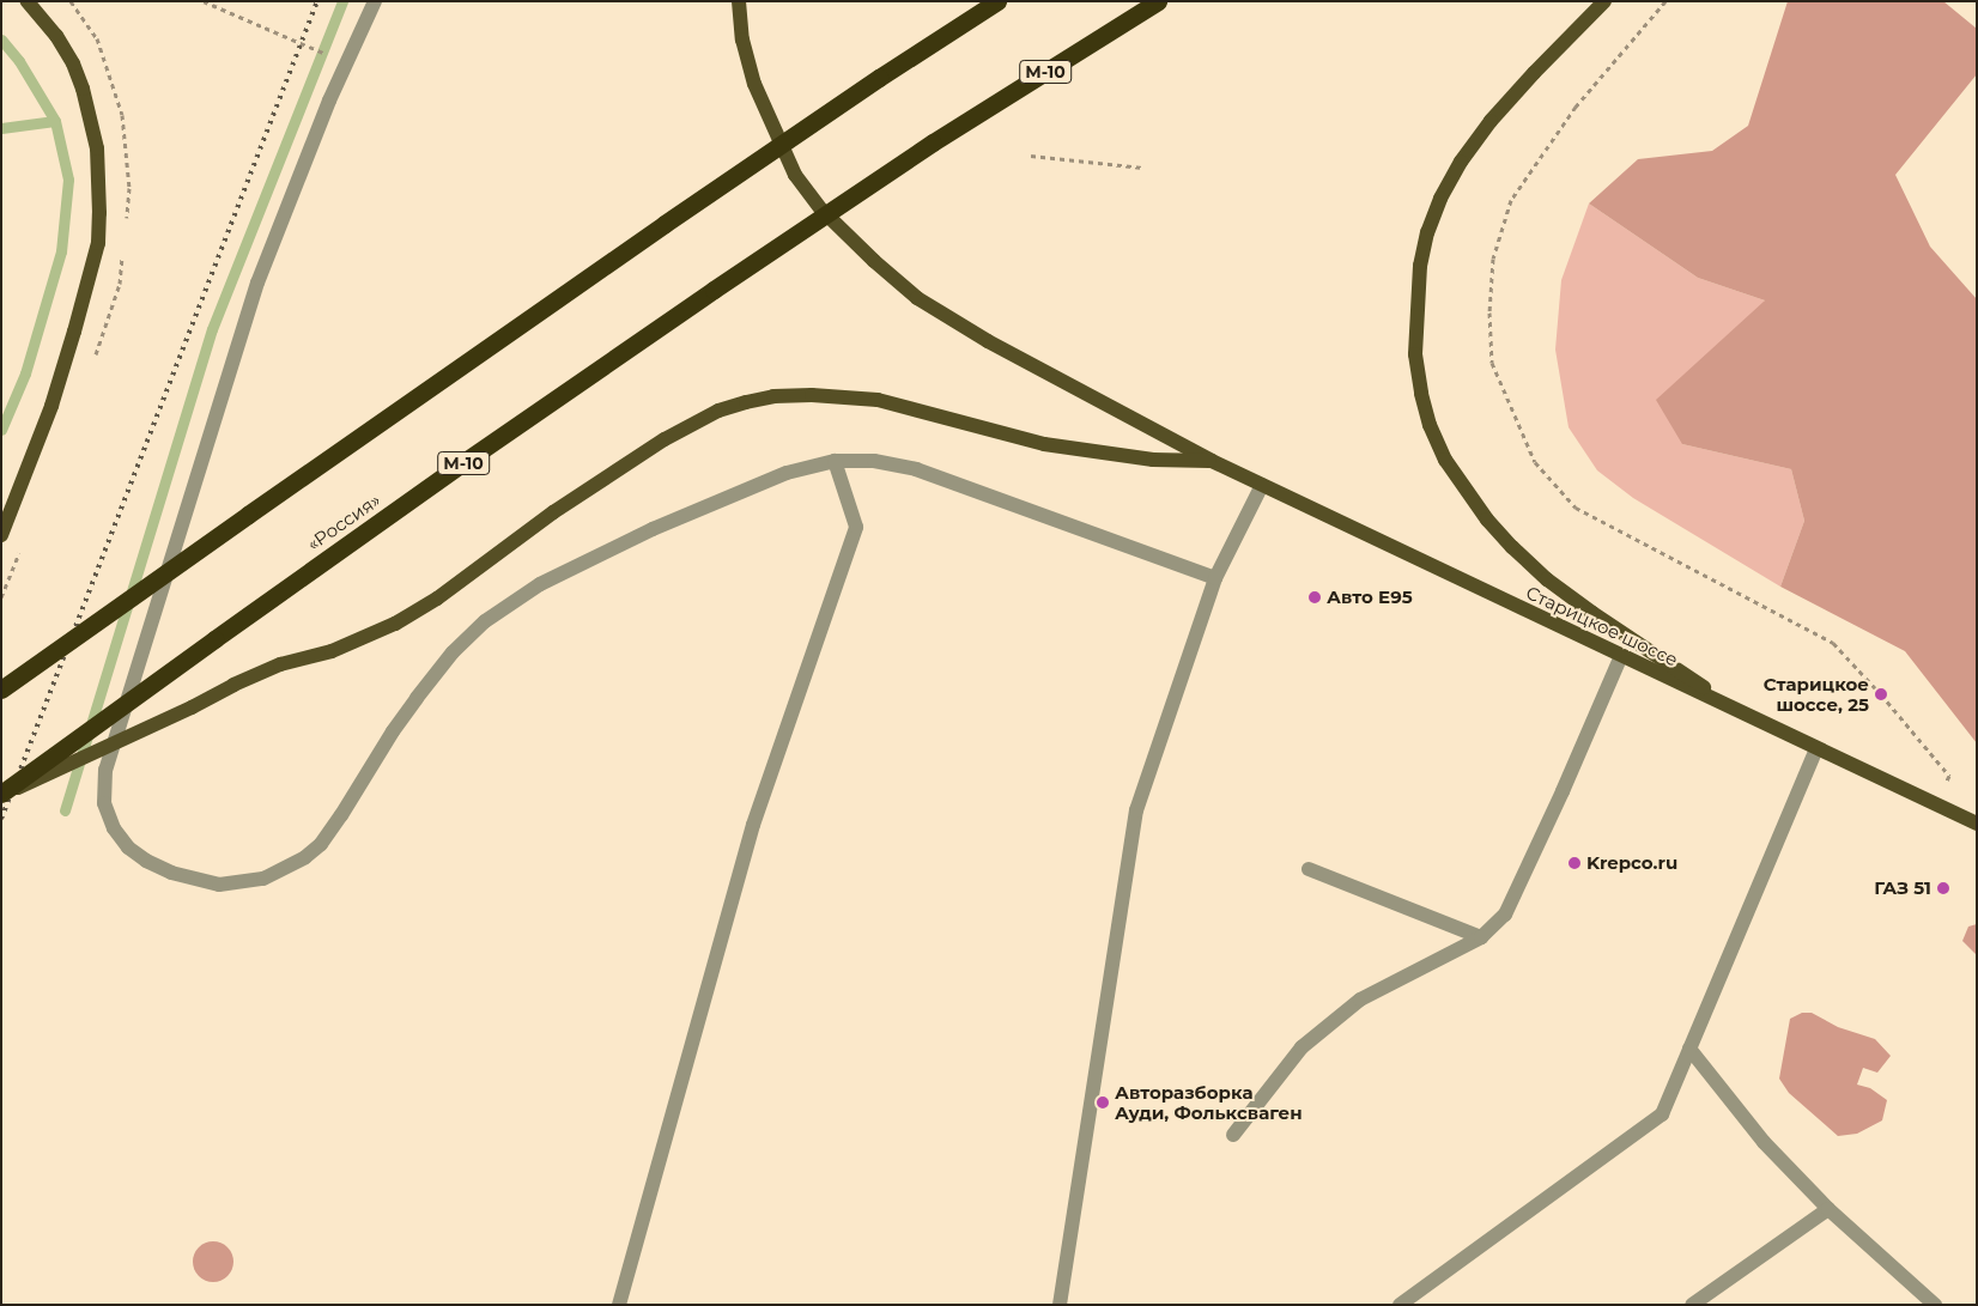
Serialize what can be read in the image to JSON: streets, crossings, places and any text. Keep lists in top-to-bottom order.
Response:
{
  "streets": {
    "highway": ["М-10", "«Россия»"],
    "main road": ["Старицкое шоссе"]
  },
  "places": [
    "Авто E95",
    "Старицкое шоссе, 25",
    "Krepco.ru",
    "ГАЗ 51",
    "Авторазборка Ауди, Фольксваген"
  ]
}
